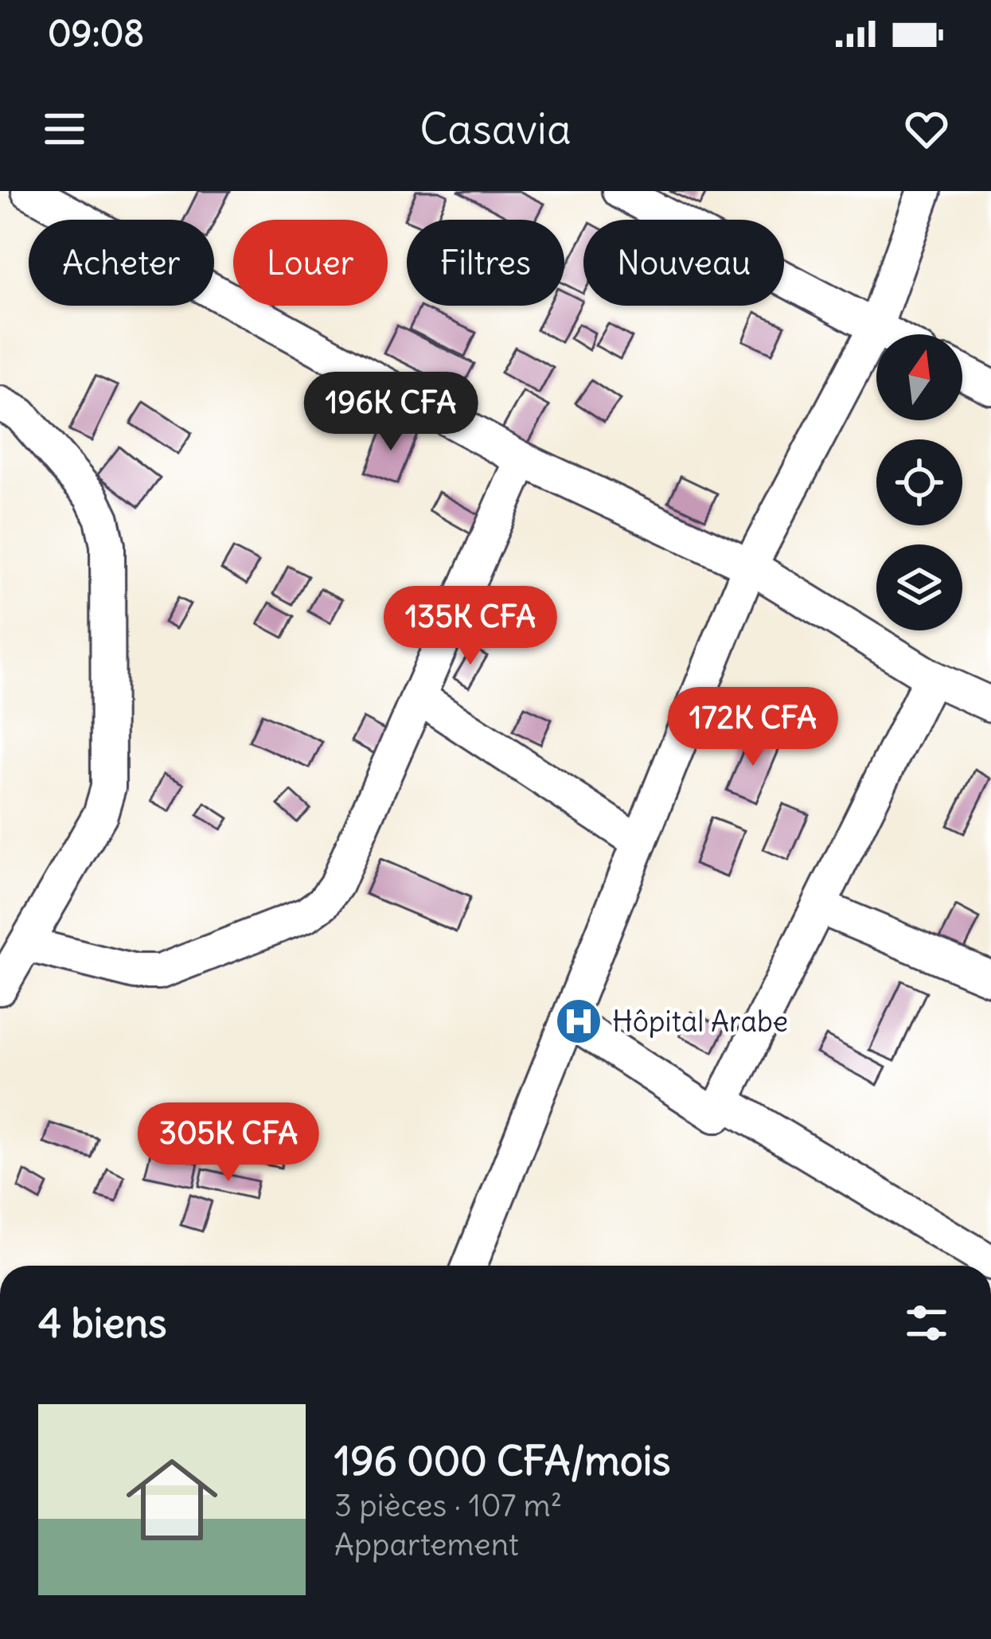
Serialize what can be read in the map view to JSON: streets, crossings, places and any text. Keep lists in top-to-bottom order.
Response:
{
  "places": {
    "hospital": ["Hôpital Arabe"]
  },
  "north": "top",
  "page": {
    "status": "09:08",
    "header": "Casavia",
    "chip": [
      "Acheter",
      "Louer",
      "Filtres",
      "Nouveau"
    ],
    "price": [
      "196K CFA",
      "135K CFA",
      "172K CFA",
      "305K CFA"
    ],
    "heading": "4 biens",
    "list": [
      {
        "name": "196 000 CFA/mois",
        "note": "3 pièces · 107 m² · Appartement"
      }
    ]
  }
}
